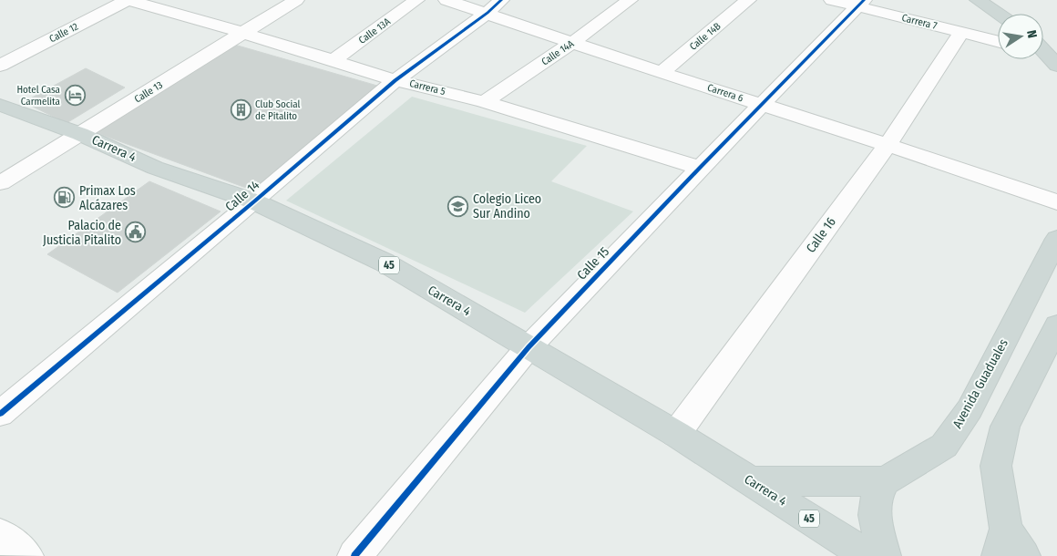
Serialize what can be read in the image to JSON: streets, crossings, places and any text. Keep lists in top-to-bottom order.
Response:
{
  "streets": {
    "main road": ["Carrera 4", "45", "Avenida Guaduales"],
    "street": [
      "Carrera 7",
      "Calle 13A",
      "Calle 12",
      "Calle 14B",
      "Calle 14A",
      "Carrera 5",
      "Calle 13",
      "Carrera 6",
      "Calle 14",
      "Calle 16",
      "Calle 15"
    ]
  },
  "crossings": [
    ["Carrera 7", "Calle 16"],
    ["Carrera 7", "Calle 15"],
    ["Calle 13A", "Carrera 5"],
    ["Calle 12", "Carrera 5"],
    ["Calle 14B", "Carrera 6"],
    ["Calle 14A", "Carrera 5"],
    ["Calle 14A", "Carrera 6"],
    ["Carrera 5", "Calle 13"],
    ["Carrera 5", "Calle 14"],
    ["Carrera 5", "Calle 15"],
    ["Calle 13", "Carrera 4"],
    ["Carrera 6", "Calle 14"],
    ["Carrera 6", "Calle 16"],
    ["Carrera 6", "Calle 15"],
    ["Carrera 4", "Calle 14"],
    ["Carrera 4", "Calle 16"],
    ["Carrera 4", "Calle 15"]
  ],
  "places": {
    "hotel": ["Hotel Casa Carmelita"],
    "building": ["Club Social de Pitalito"],
    "fuel station": ["Primax Los Alcázares"],
    "school or university": ["Colegio Liceo Sur Andino"],
    "public building": ["Palacio de Justicia Pitalito"]
  },
  "north": "right"
}
